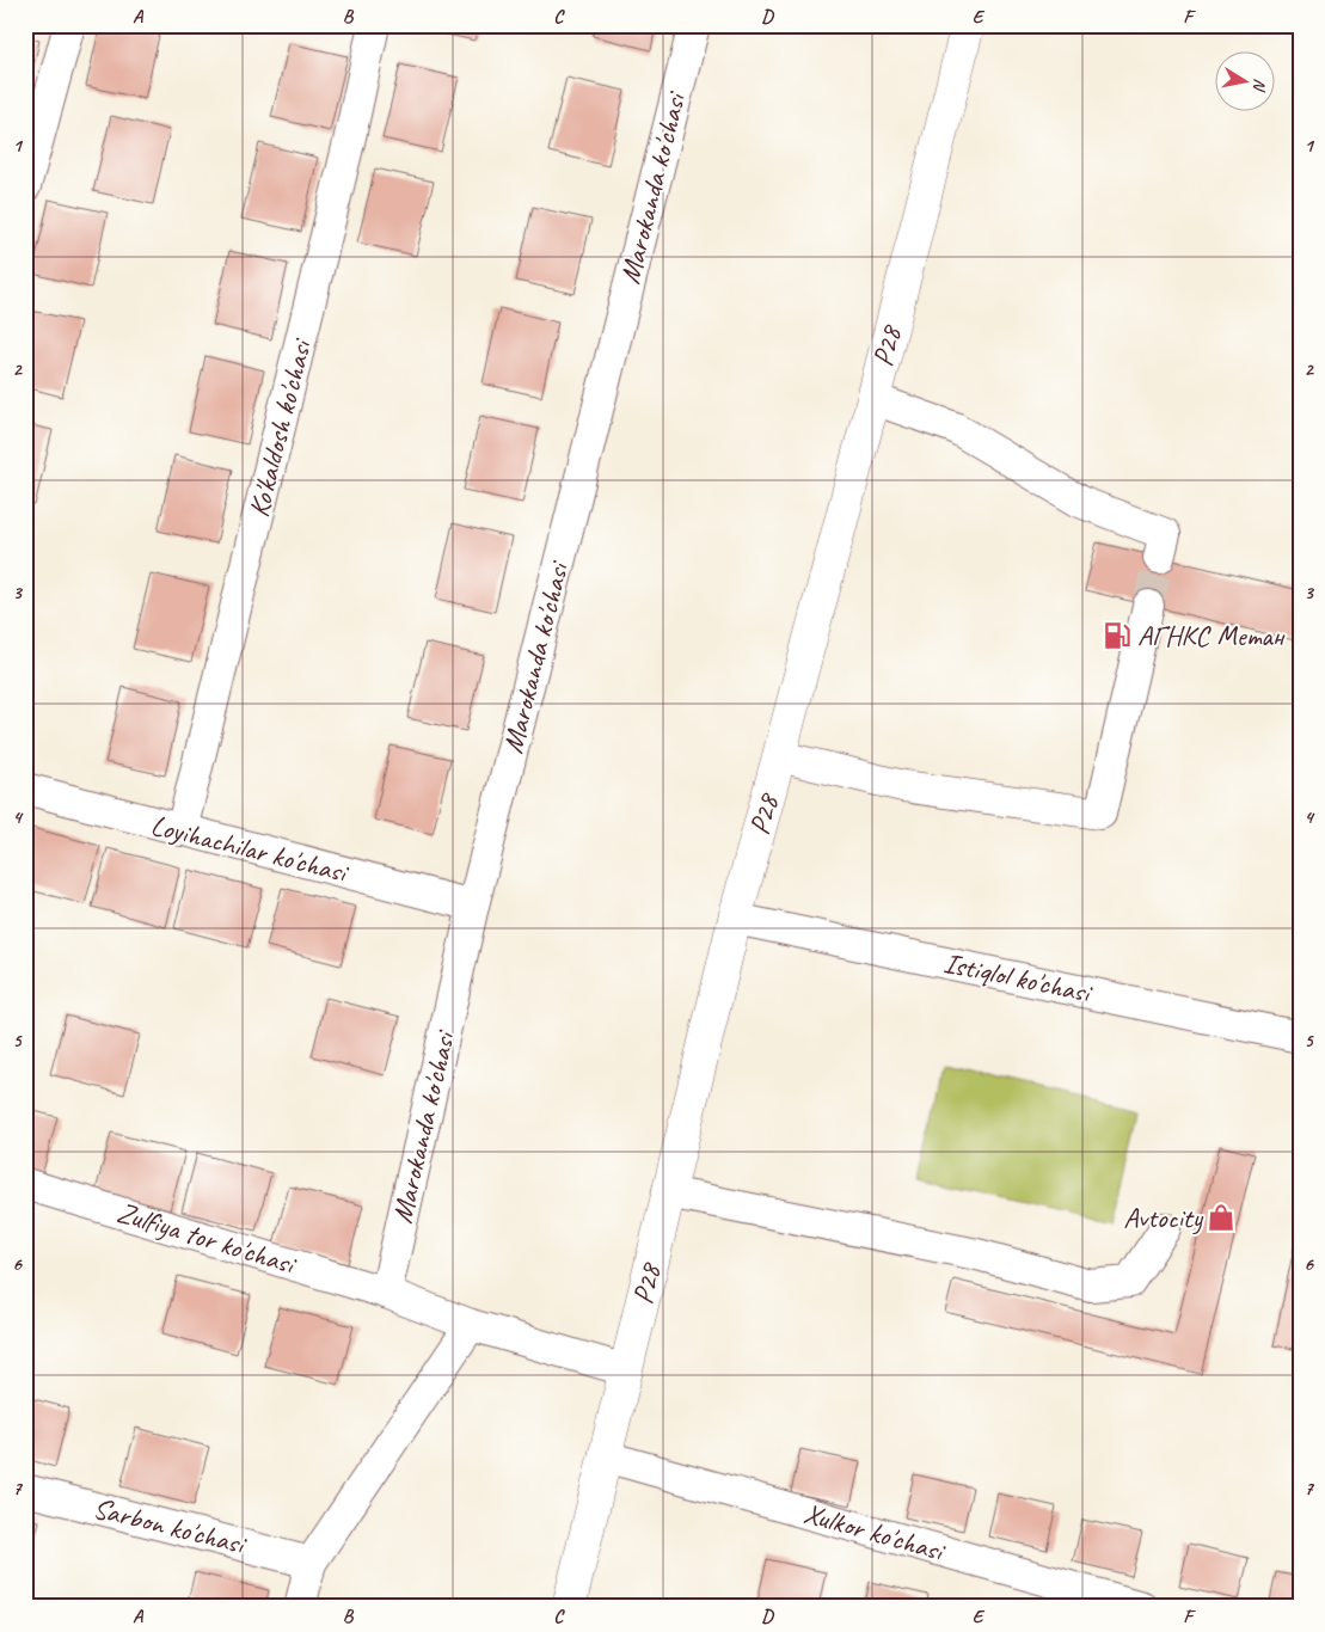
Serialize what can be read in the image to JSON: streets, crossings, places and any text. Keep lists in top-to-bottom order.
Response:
{
  "streets": {
    "main road": ["Р28"],
    "street": [
      "Marokanda ko'chasi",
      "Ko'kaldosh ko'chasi",
      "Loyihachilar ko'chasi",
      "Istiqlol ko'chasi",
      "Zulfiya tor ko'chasi",
      "Sarbon ko'chasi",
      "Xulkor ko'chasi"
    ]
  },
  "crossings": [
    ["Marokanda ko'chasi", "Loyihachilar ko'chasi"],
    ["Marokanda ko'chasi", "Zulfiya tor ko'chasi"],
    ["Р28", "Istiqlol ko'chasi"],
    ["Р28", "Zulfiya tor ko'chasi"],
    ["Р28", "Xulkor ko'chasi"],
    ["Ko'kaldosh ko'chasi", "Loyihachilar ko'chasi"]
  ],
  "places": {
    "fuel station": ["АГНКС Метан"],
    "shop": ["Avtocity"]
  },
  "north": "right",
  "grid": {
    "columns": [
      "A",
      "B",
      "C",
      "D",
      "E",
      "F"
    ],
    "rows": [
      "1",
      "2",
      "3",
      "4",
      "5",
      "6",
      "7"
    ]
  }
}
